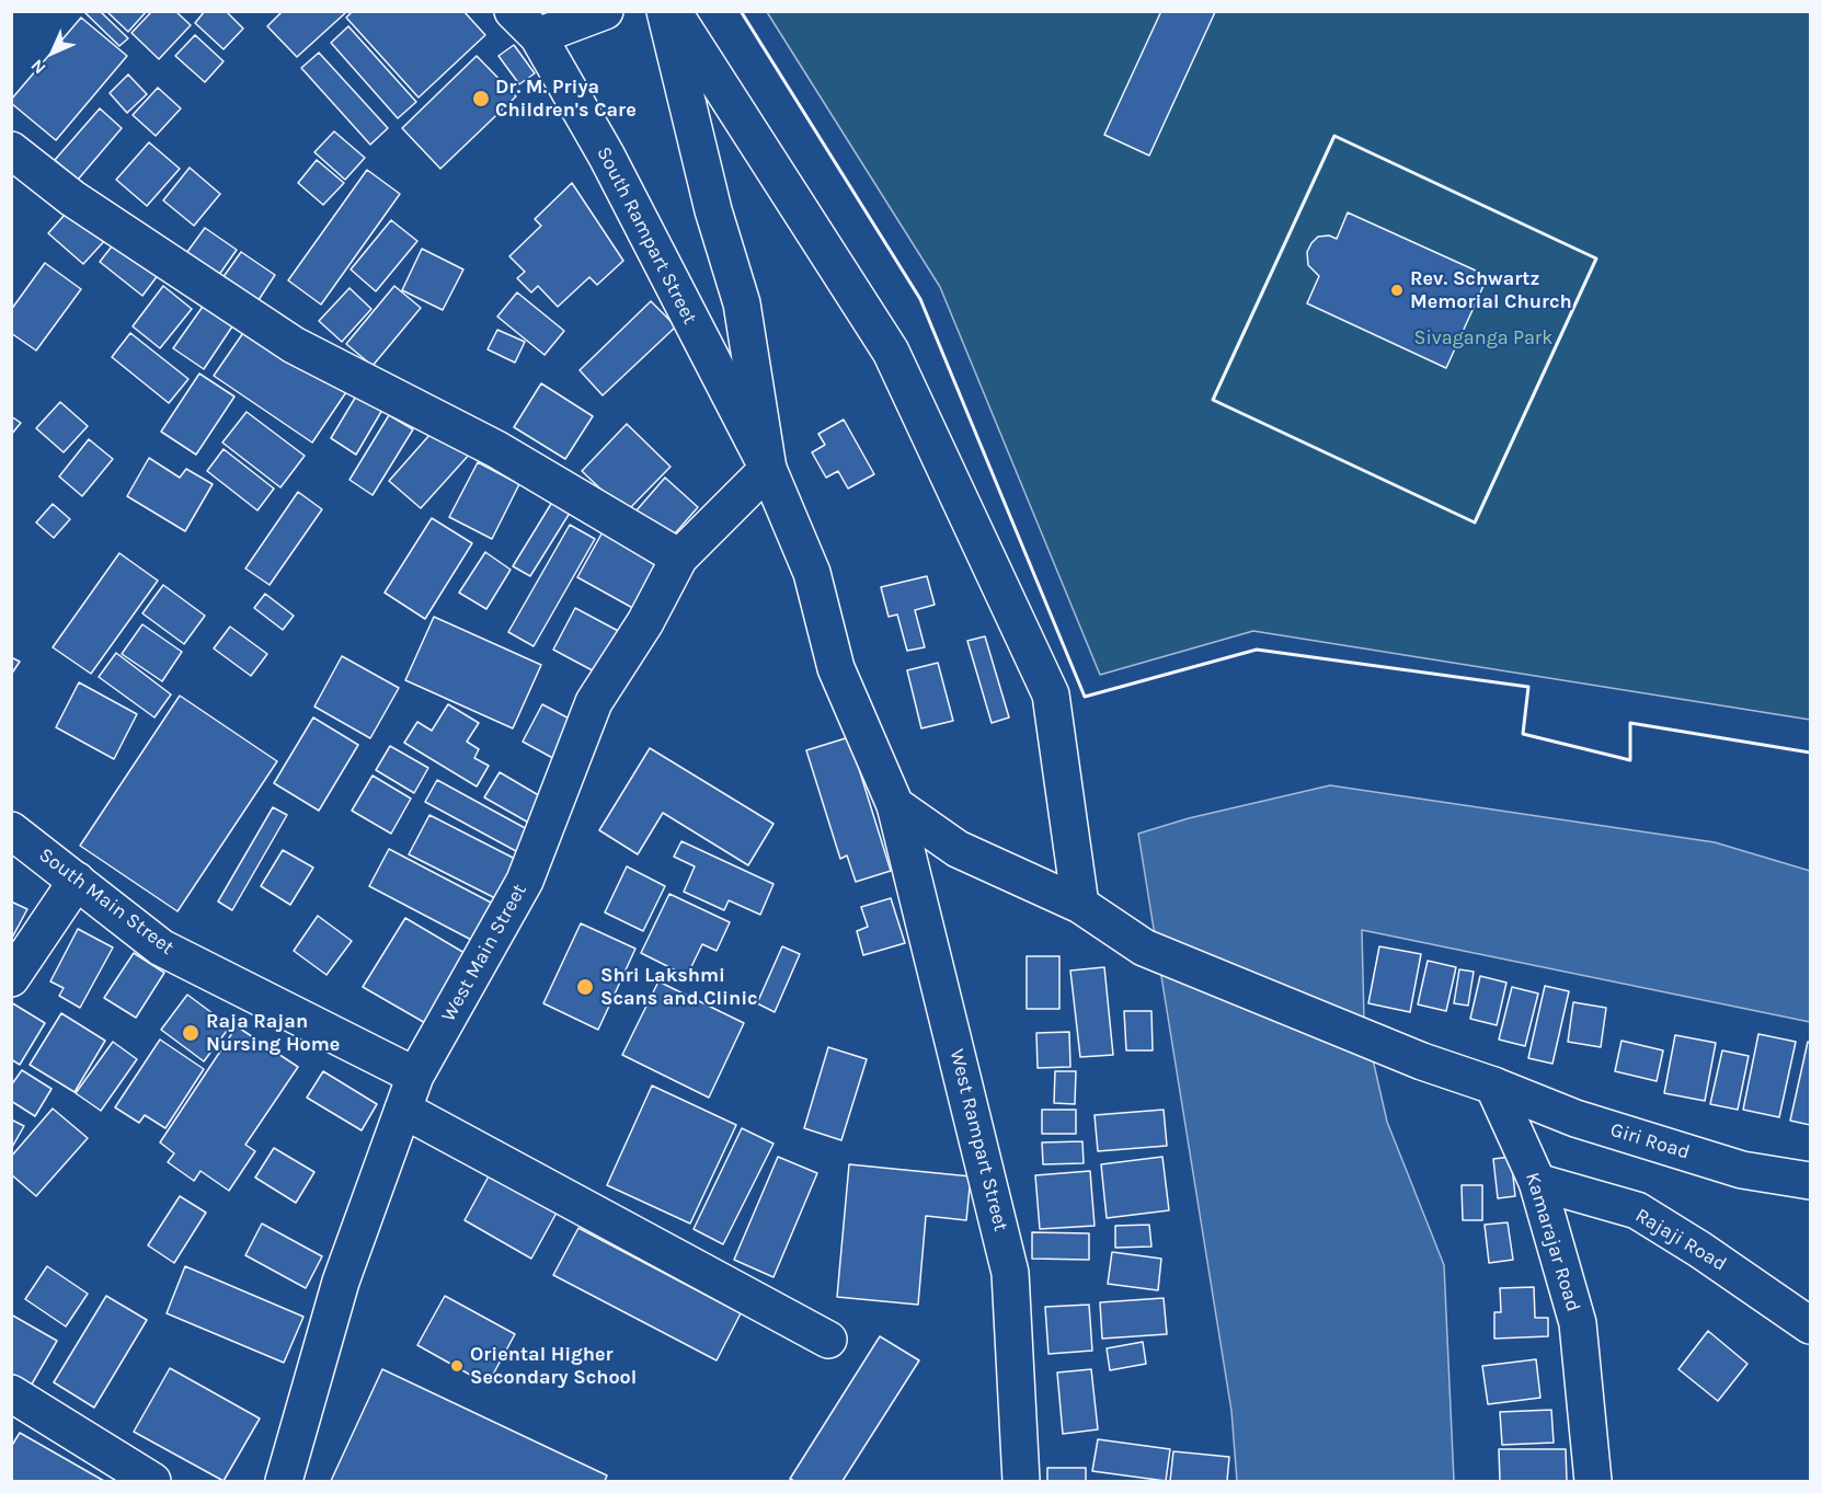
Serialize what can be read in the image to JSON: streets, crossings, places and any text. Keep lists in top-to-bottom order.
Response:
{
  "streets": {
    "street": [
      "South Rampart Street",
      "South Main Street",
      "West Main Street",
      "West Rampart Street",
      "Giri Road",
      "Rajaji Road",
      "Kamarajar Road"
    ]
  },
  "crossings": [
    ["South Rampart Street", "West Main Street"],
    ["South Rampart Street", "West Rampart Street"],
    ["South Main Street", "West Main Street"],
    ["West Main Street", "West Rampart Street"],
    ["Giri Road", "Kamarajar Road"],
    ["Rajaji Road", "Kamarajar Road"]
  ],
  "parks": ["Sivaganga Park"],
  "places": [
    "Dr. M. Priya Children's Care",
    "Rev. Schwartz Memorial Church",
    "Shri Lakshmi Scans and Clinic",
    "Raja Rajan Nursing Home",
    "Oriental Higher Secondary School"
  ],
  "north": "bottom left"
}
